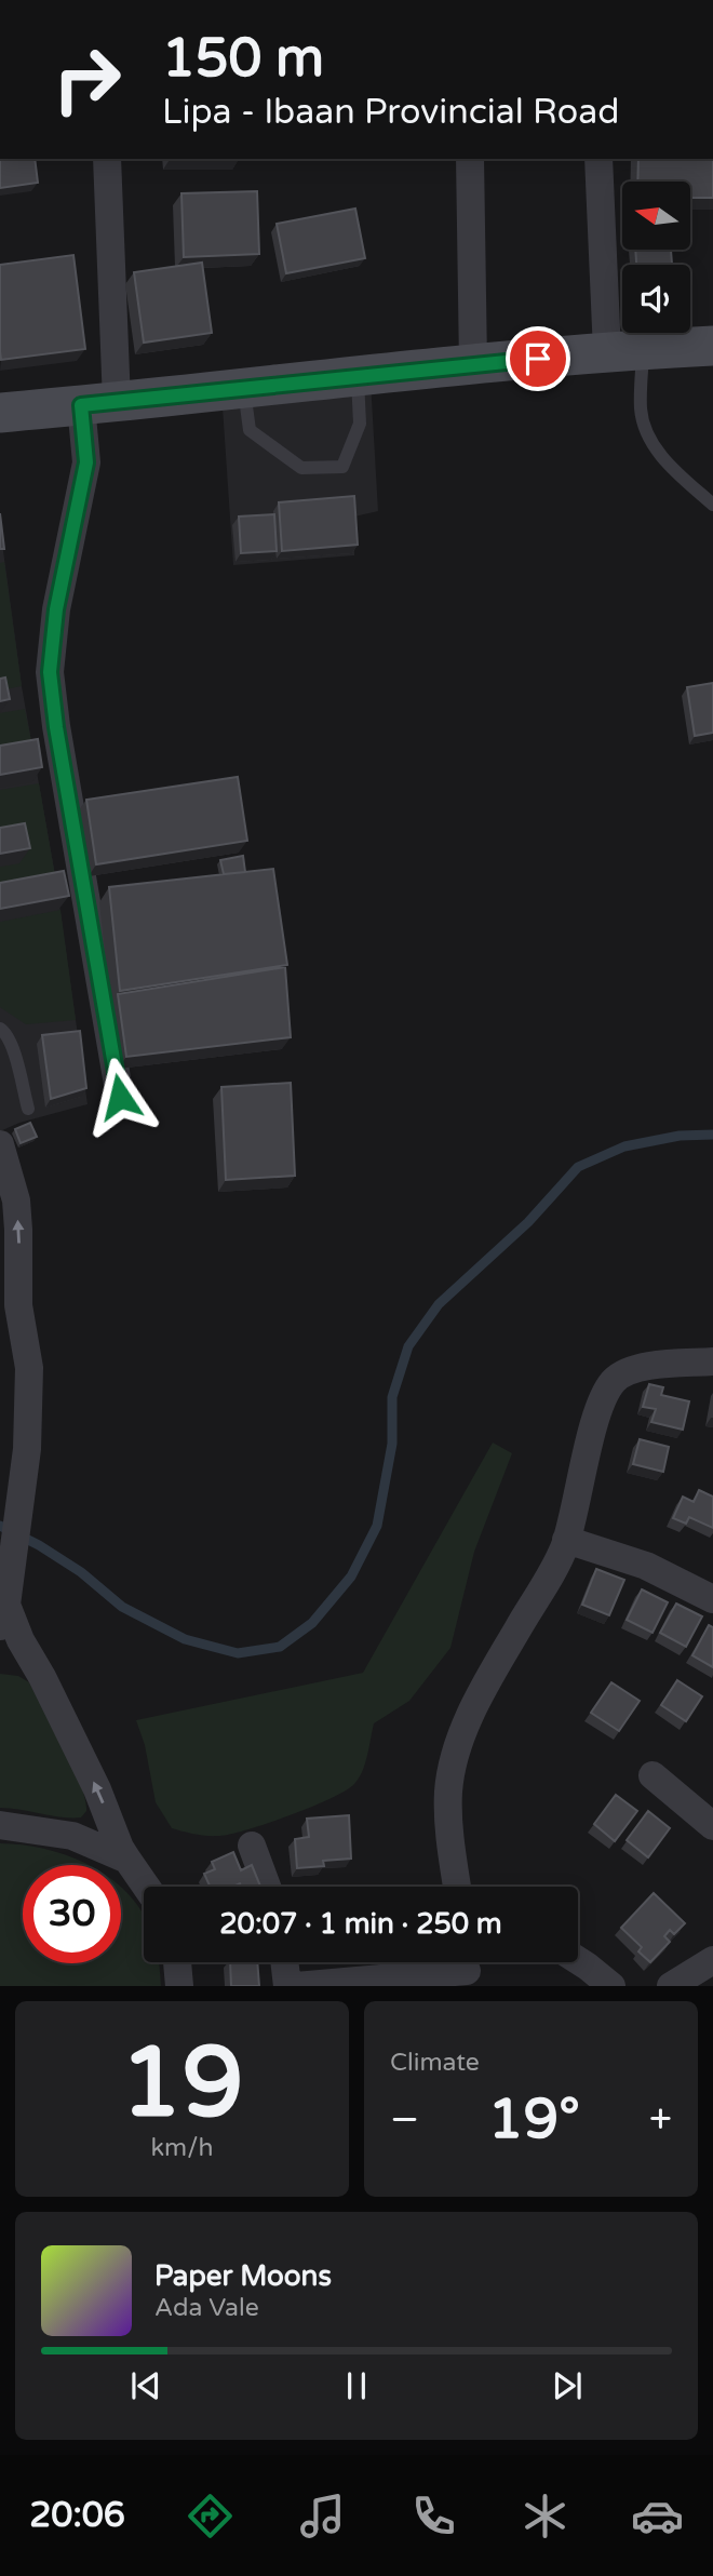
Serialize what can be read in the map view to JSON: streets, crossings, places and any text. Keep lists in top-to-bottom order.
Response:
{
  "north": "left",
  "page": {
    "turn": ["150 m", "Lipa - Ibaan Provincial Road"],
    "limit": "30",
    "trip": "20:07 · 1 min · 250 m",
    "tile": [
      ["19", "km/h"],
      "Climate"
    ],
    "heat": ["−", "19°", "+"],
    "song": ["Paper Moons", "Ada Vale"],
    "tabs": "20:06"
  }
}
